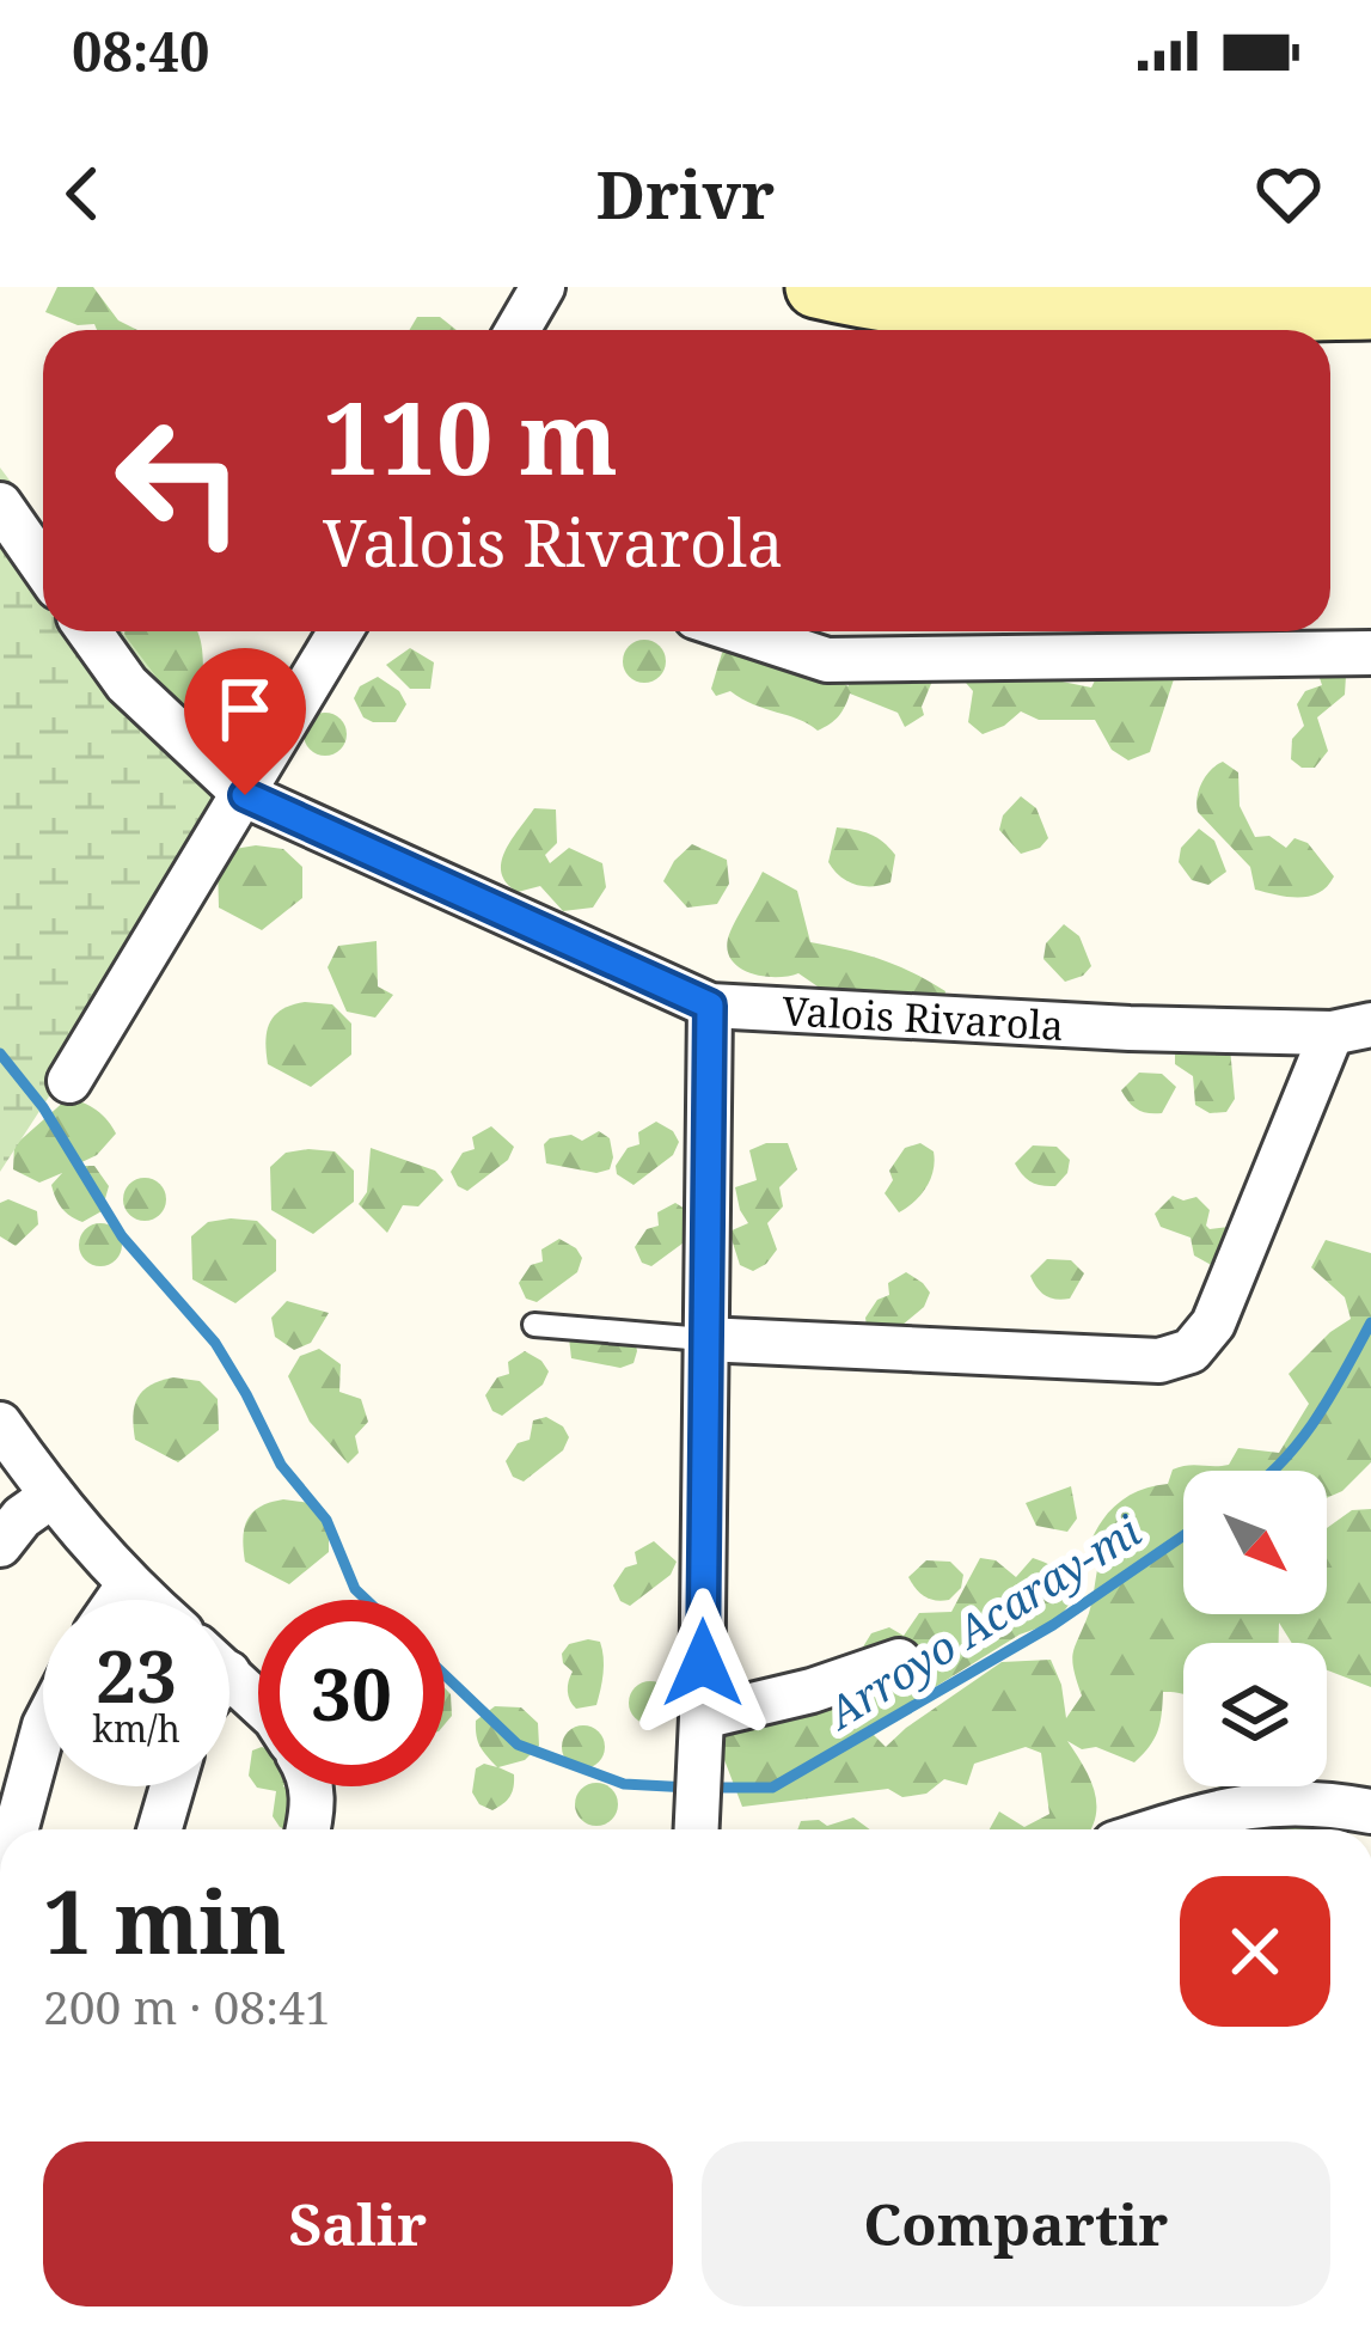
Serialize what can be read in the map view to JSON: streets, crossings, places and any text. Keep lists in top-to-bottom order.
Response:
{
  "streets": {
    "street": ["Valois Rivarola"]
  },
  "water": ["Arroyo Acaray-mi"],
  "north": "bottom right",
  "page": {
    "status": "08:40",
    "header": "Drivr",
    "turn": ["110 m", "Valois Rivarola"],
    "speed": "23 km/h",
    "limit": "30",
    "heading": ["1 min", "200 m · 08:41"],
    "buttons": ["Salir", "Compartir"]
  }
}
